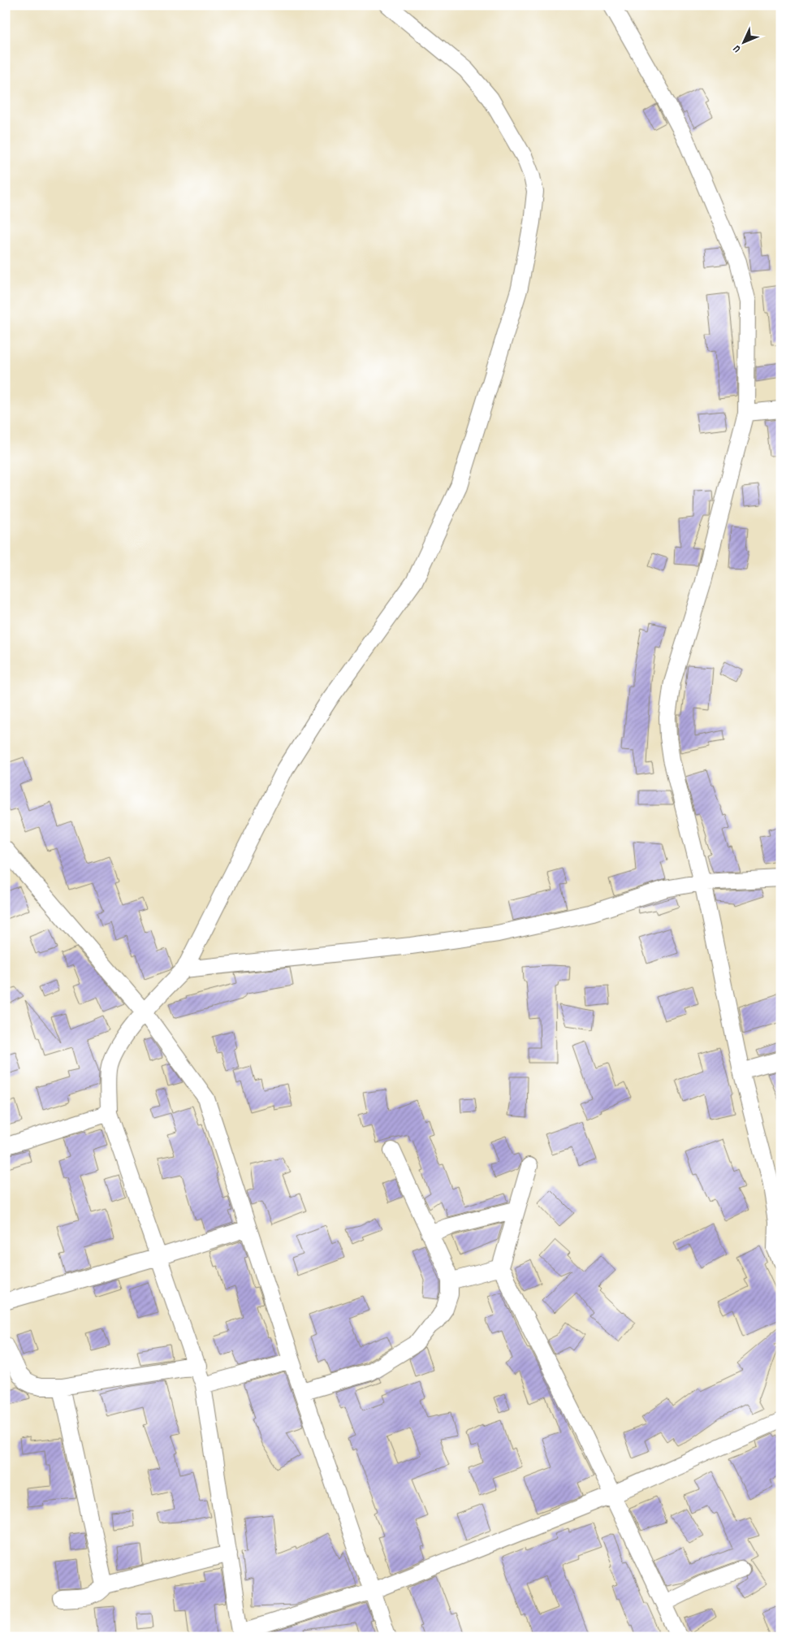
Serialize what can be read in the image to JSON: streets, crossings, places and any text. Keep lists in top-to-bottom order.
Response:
{
  "north": "bottom left"
}
